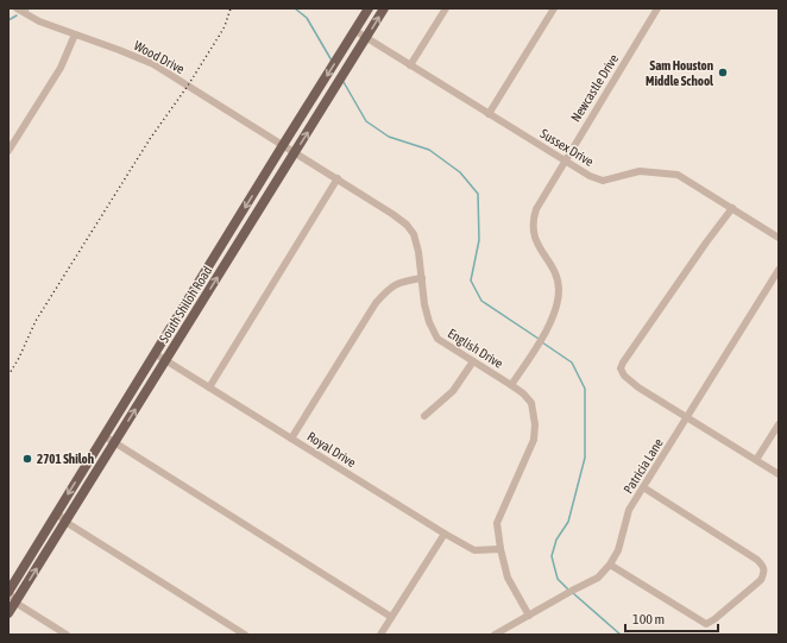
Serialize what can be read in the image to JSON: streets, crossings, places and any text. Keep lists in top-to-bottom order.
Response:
{
  "streets": {
    "main road": ["South Shiloh Road"],
    "street": [
      "Wood Drive",
      "Newcastle Drive",
      "Sussex Drive",
      "English Drive",
      "Royal Drive",
      "Patricia Lane"
    ]
  },
  "crossings": [
    ["Wood Drive", "South Shiloh Road"],
    ["Wood Drive", "English Drive"],
    ["Newcastle Drive", "Sussex Drive"],
    ["Newcastle Drive", "English Drive"],
    ["Sussex Drive", "South Shiloh Road"],
    ["South Shiloh Road", "English Drive"],
    ["South Shiloh Road", "Royal Drive"],
    ["English Drive", "Royal Drive"],
    ["English Drive", "Patricia Lane"]
  ],
  "places": ["Sam Houston Middle School", "2701 Shiloh"],
  "scale_bar": "100 m"
}
